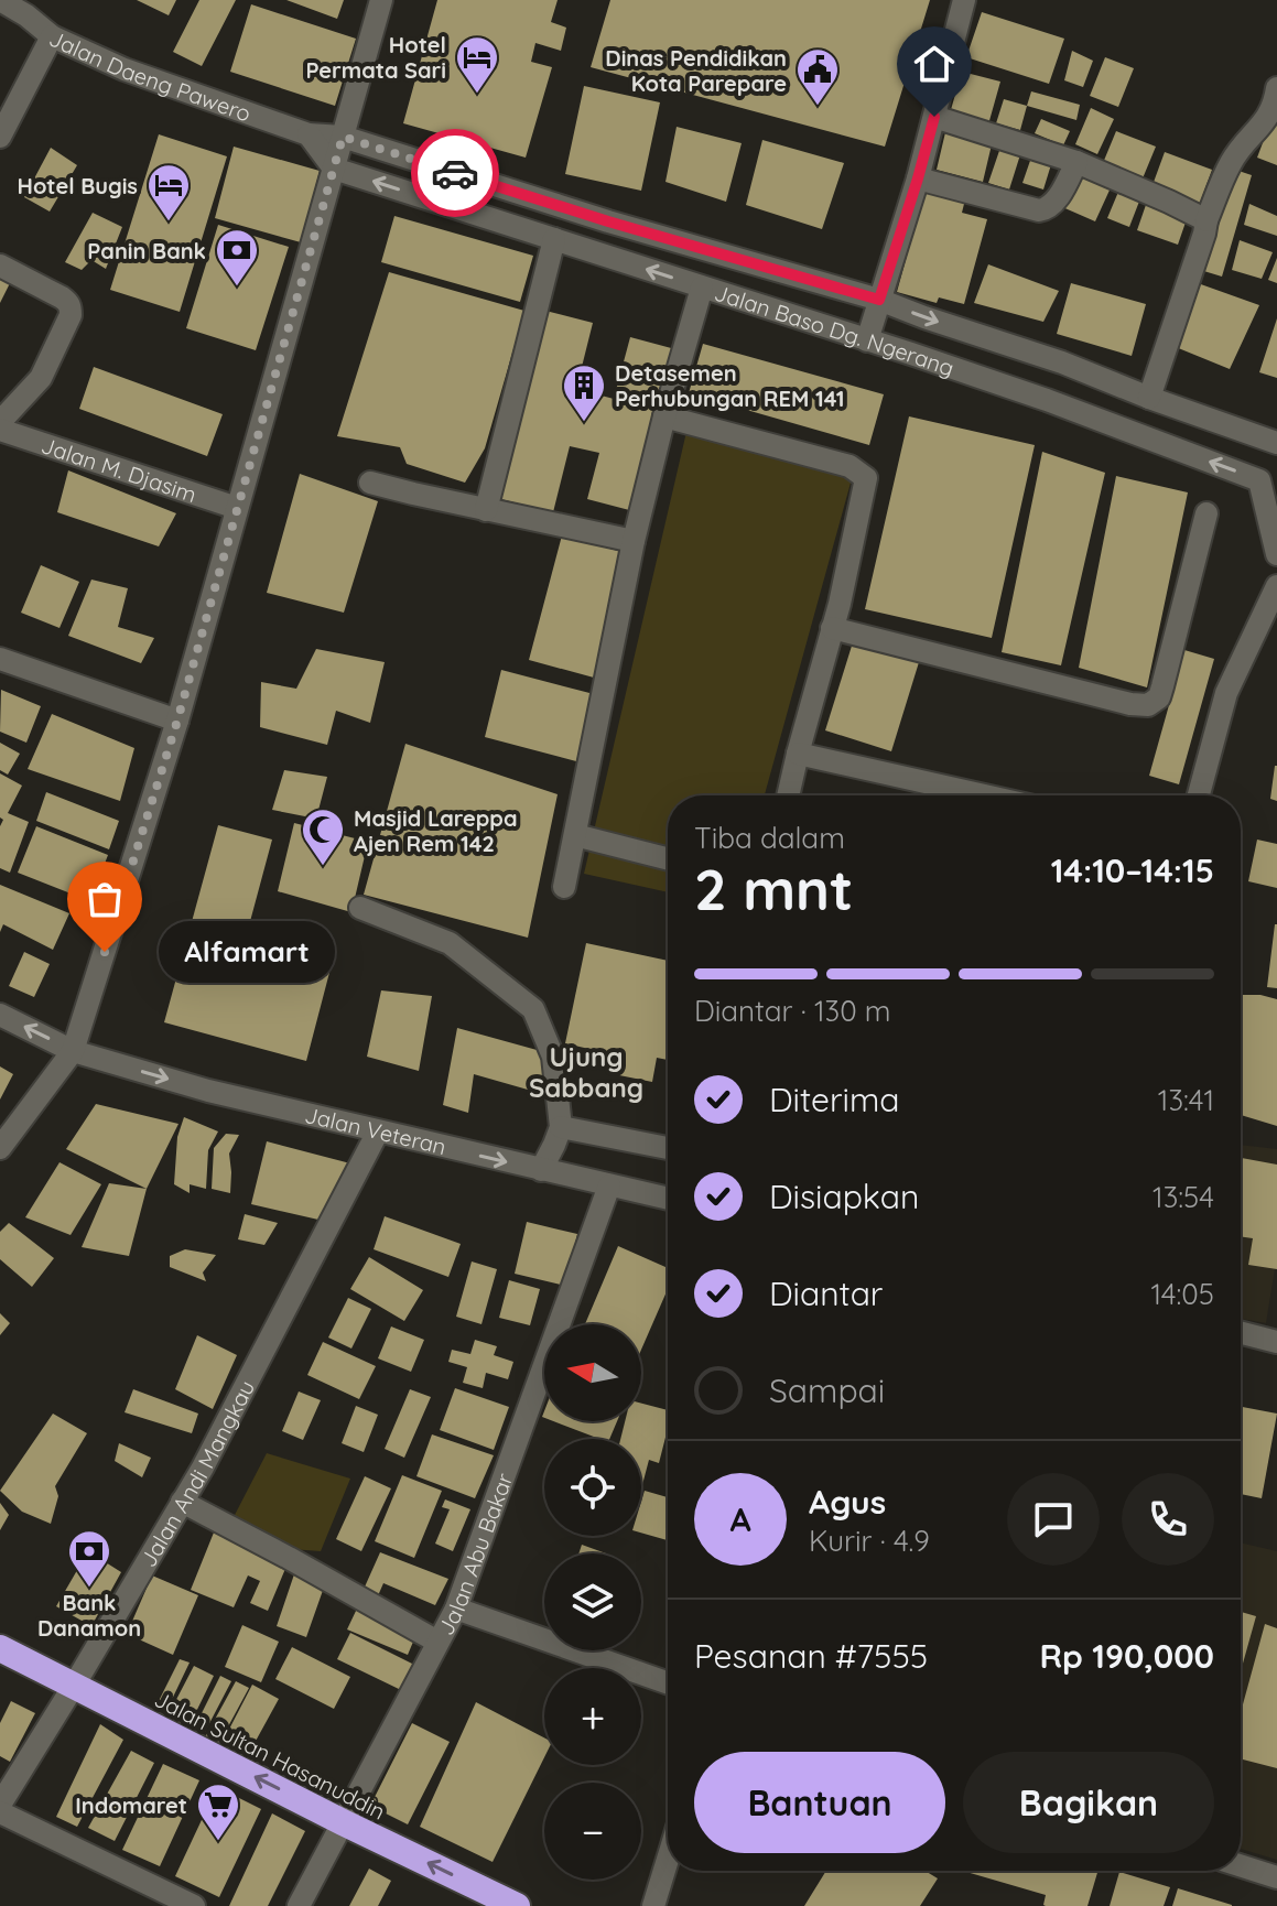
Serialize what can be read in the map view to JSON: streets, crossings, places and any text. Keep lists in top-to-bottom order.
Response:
{
  "streets": {
    "highway": ["Jalan Sultan Hasanuddin"],
    "street": [
      "Jalan Daeng Pawero",
      "Jalan Baso Dg. Ngerang",
      "Jalan M. Djasim",
      "Jalan Veteran",
      "Jalan Andi Mangkau",
      "Jalan Abu Bakar"
    ]
  },
  "crossings": [
    ["Jalan Daeng Pawero", "Jalan Baso Dg. Ngerang"],
    ["Jalan Veteran", "Jalan Andi Mangkau"],
    ["Jalan Veteran", "Jalan Abu Bakar"],
    ["Jalan Andi Mangkau", "Jalan Sultan Hasanuddin"],
    ["Jalan Abu Bakar", "Jalan Sultan Hasanuddin"]
  ],
  "one_way": ["Jalan Sultan Hasanuddin"],
  "districts": ["Ujung Sabbang"],
  "places": {
    "hotel": ["Hotel Permata Sari", "Hotel Bugis"],
    "public building": ["Dinas Pendidikan Kota Parepare"],
    "bank": ["Panin Bank", "Bank Danamon"],
    "building": ["Detasemen Perhubungan REM 141"],
    "mosque": ["Masjid Lareppa Ajen Rem 142"],
    "other": ["Alfamart"],
    "supermarket": ["Indomaret"]
  },
  "north": "left",
  "page": {
    "heading": ["2 mnt", "Tiba dalam", "14:10–14:15"],
    "panel": [
      "Agus",
      "Kurir · 4.9",
      "Pesanan #7555",
      "Rp 190,000"
    ],
    "bubble": "Alfamart",
    "bar": "Diantar · 130 m",
    "list": [
      ["Diterima", "13:41"],
      ["Disiapkan", "13:54"],
      ["Diantar", "14:05"],
      "Sampai"
    ],
    "map_buttons": ["+", "−"],
    "round": "A",
    "buttons": ["Bantuan", "Bagikan"]
  }
}
